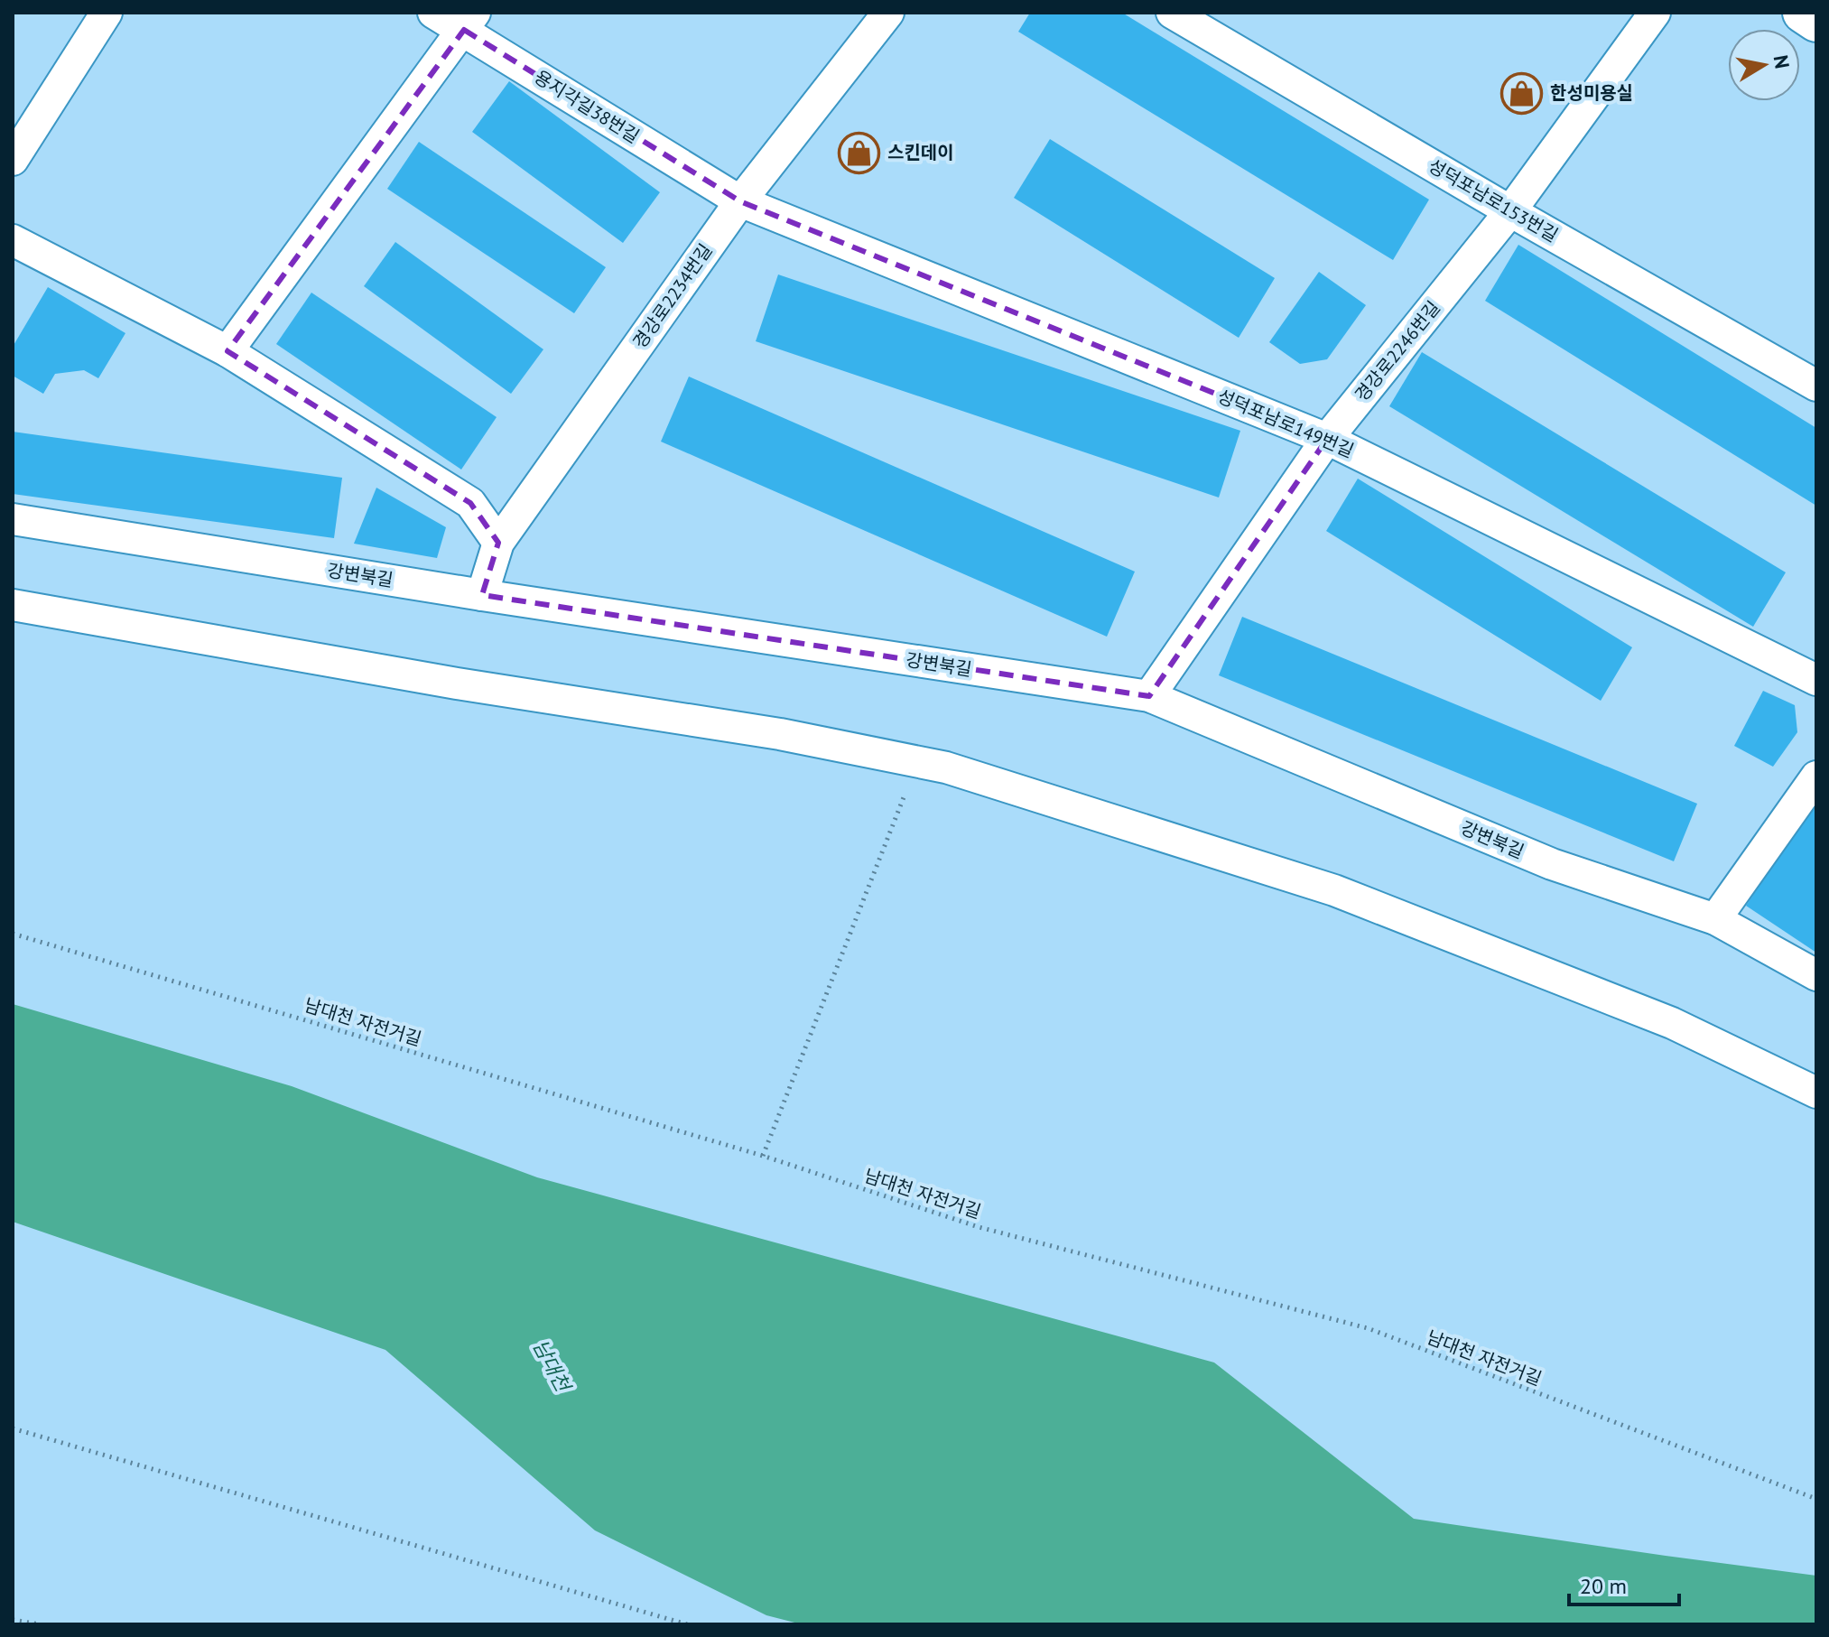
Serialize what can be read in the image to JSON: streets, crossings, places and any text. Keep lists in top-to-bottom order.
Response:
{
  "streets": {
    "street": [
      "용지각길38번길",
      "성덕포남로153번길",
      "경강로2234번길",
      "경강로2246번길",
      "성덕포남로149번길",
      "강변북길"
    ],
    "path": ["남대천 자전거길"]
  },
  "crossings": [
    ["용지각길38번길", "경강로2234번길"],
    ["용지각길38번길", "성덕포남로149번길"],
    ["성덕포남로153번길", "경강로2246번길"],
    ["경강로2234번길", "성덕포남로149번길"],
    ["경강로2234번길", "강변북길"],
    ["경강로2246번길", "성덕포남로149번길"],
    ["경강로2246번길", "강변북길"]
  ],
  "water": ["남대천"],
  "places": {
    "shop": ["한성미용실", "스킨데이"]
  },
  "scale_bar": "20 m",
  "north": "right"
}
